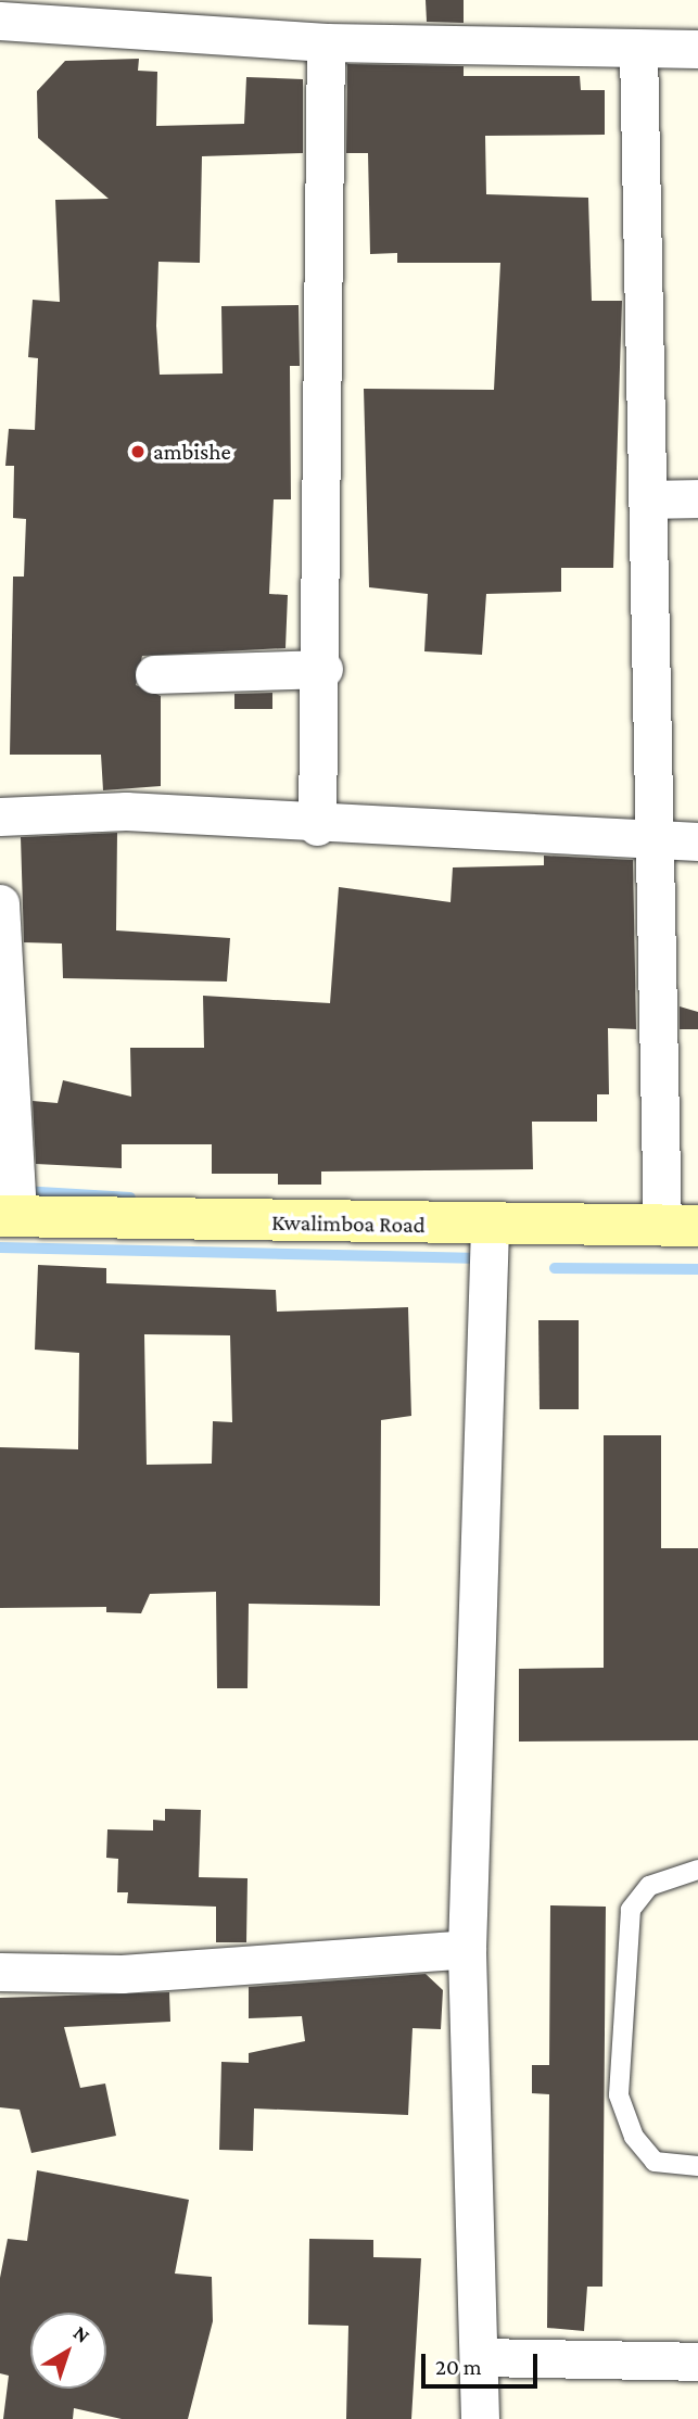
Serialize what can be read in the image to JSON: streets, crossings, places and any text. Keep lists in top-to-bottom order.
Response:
{
  "streets": {
    "street": ["Kwalimboa Road"]
  },
  "places": ["ambishe"],
  "scale_bar": "20 m",
  "north": "top right"
}
